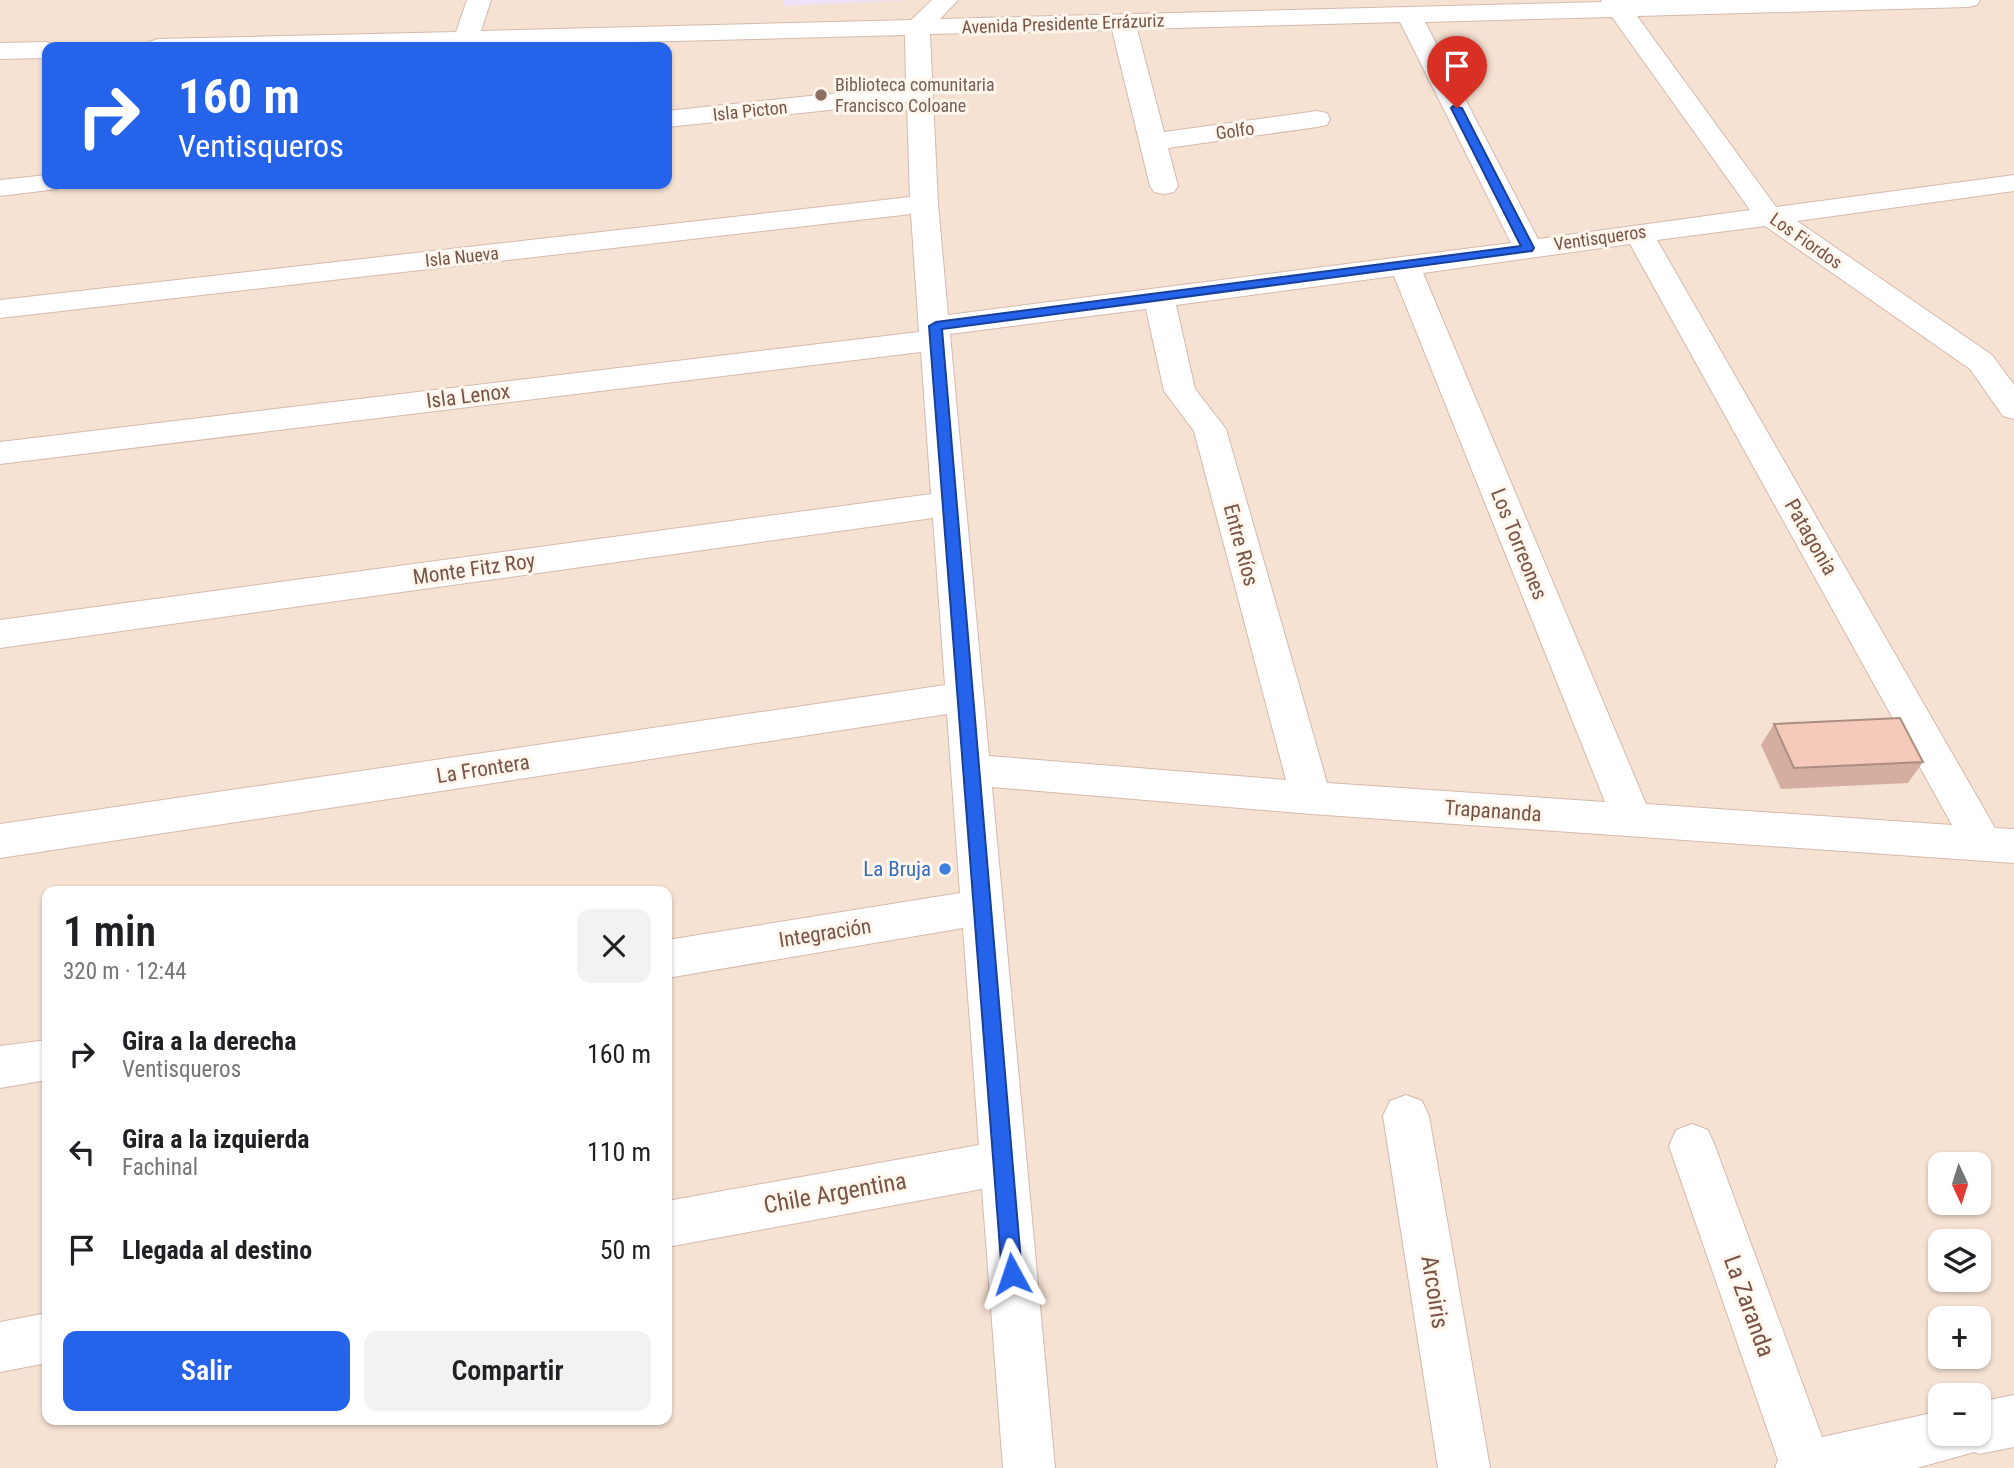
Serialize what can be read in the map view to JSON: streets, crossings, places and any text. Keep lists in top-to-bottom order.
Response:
{
  "streets": {
    "street": [
      "Avenida Presidente Errázuriz",
      "Isla Picton",
      "Golfo",
      "Ventisqueros",
      "Los Fiordos",
      "Isla Nueva",
      "Isla Lenox",
      "Patagonia",
      "Los Torreones",
      "Entre Ríos",
      "Monte Fitz Roy",
      "La Frontera",
      "Trapananda",
      "Integración",
      "Chile Argentina",
      "Arcoiris",
      "La Zaranda"
    ]
  },
  "crossings": [
    ["Avenida Presidente Errázuriz", "Los Fiordos"],
    ["Ventisqueros", "Los Fiordos"],
    ["Ventisqueros", "Isla Lenox"],
    ["Ventisqueros", "Patagonia"],
    ["Ventisqueros", "Los Torreones"],
    ["Ventisqueros", "Entre Ríos"],
    ["Patagonia", "Trapananda"],
    ["Los Torreones", "Trapananda"],
    ["Entre Ríos", "Trapananda"]
  ],
  "places": ["Biblioteca comunitaria Francisco Coloane", "La Bruja"],
  "north": "bottom",
  "page": {
    "turn": ["160 m", "Ventisqueros"],
    "heading": ["1 min", "320 m · 12:44"],
    "list": [
      {
        "name": "Gira a la derecha",
        "note": "Ventisqueros",
        "value": "160 m"
      },
      {
        "name": "Gira a la izquierda",
        "note": "Fachinal",
        "value": "110 m"
      },
      {
        "name": "Llegada al destino",
        "value": "50 m"
      }
    ],
    "map_buttons": ["+", "−"],
    "buttons": ["Salir", "Compartir"]
  }
}
